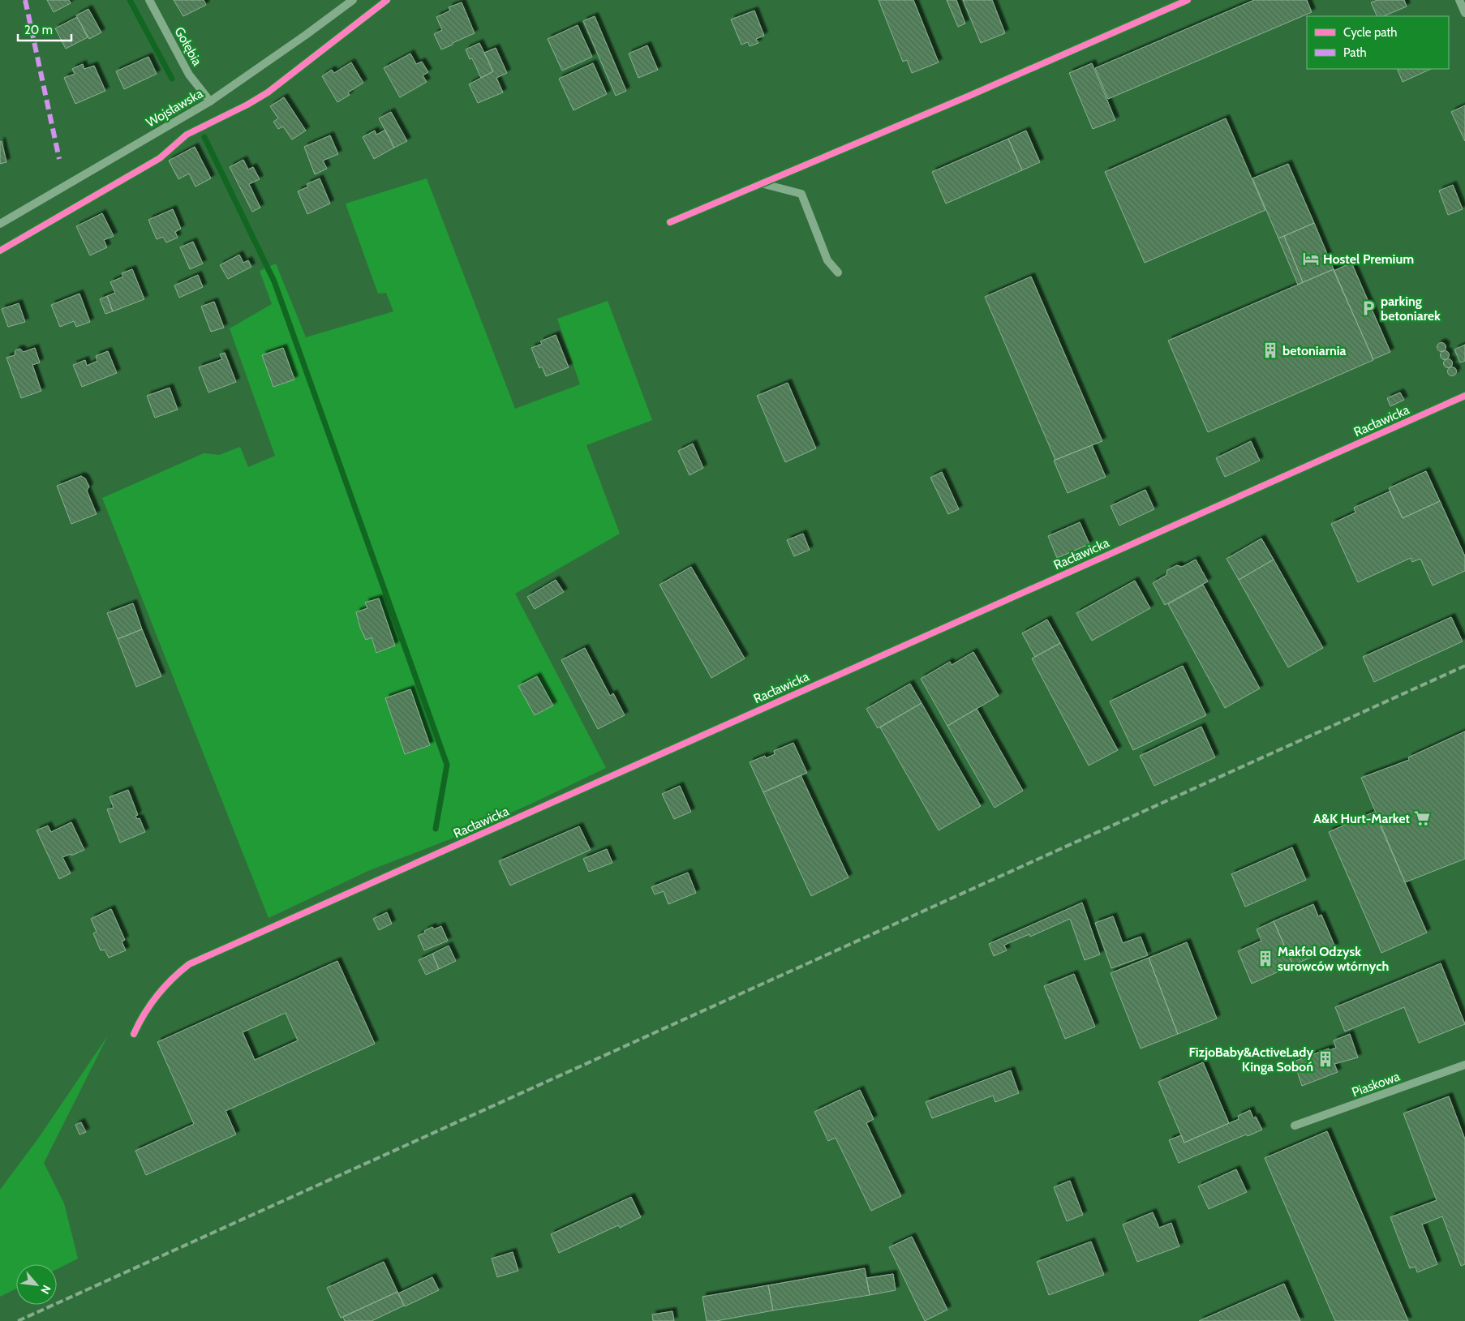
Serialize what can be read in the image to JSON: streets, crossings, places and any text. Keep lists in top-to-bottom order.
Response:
{
  "streets": {
    "street": [
      "Gołębia",
      "Wojsławska",
      "Racławicka",
      "Piaskowa"
    ]
  },
  "crossings": [
    ["Gołębia", "Wojsławska"]
  ],
  "places": {
    "hotel": ["Hostel Premium"],
    "parking": ["parking betoniarek"],
    "building": ["betoniarnia", "Makfol Odzysk surowców wtórnych", "FizjoBaby&ActiveLady Kinga Soboń"],
    "supermarket": ["A&K Hurt-Market"]
  },
  "legend": ["Cycle path", "Path"],
  "scale_bar": "20 m",
  "north": "bottom right"
}
